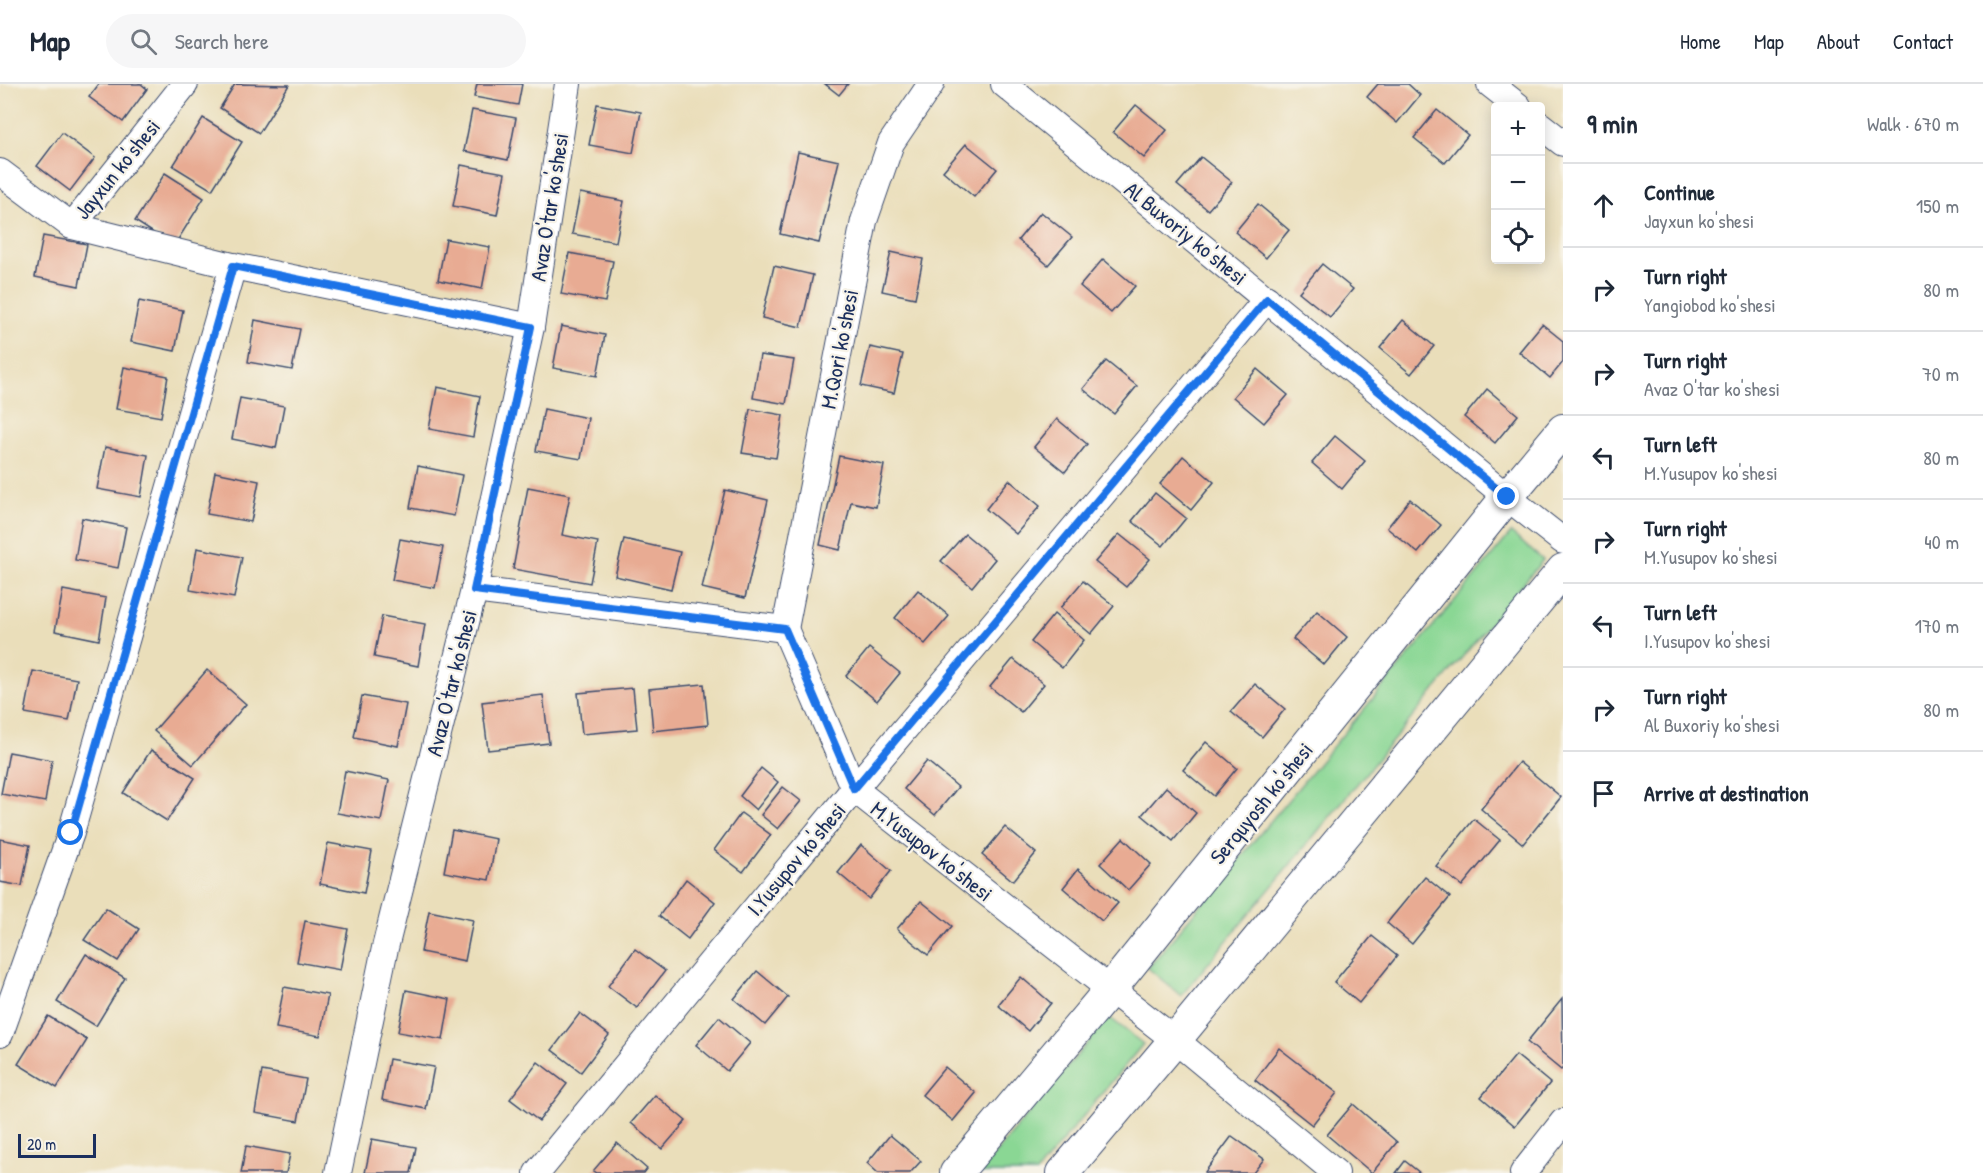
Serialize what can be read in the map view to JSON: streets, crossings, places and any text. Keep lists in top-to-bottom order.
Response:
{
  "streets": {
    "street": [
      "Jayxun ko'shesi",
      "Avaz O'tar ko'shesi",
      "Al Buxoriy ko'shesi",
      "M.Qori ko'shesi",
      "Serquyosh ko'shesi",
      "M.Yusupov ko'shesi",
      "I.Yusupov ko'shesi"
    ]
  },
  "crossings": [
    ["Al Buxoriy ko'shesi", "Serquyosh ko'shesi"],
    ["Al Buxoriy ko'shesi", "I.Yusupov ko'shesi"],
    ["M.Qori ko'shesi", "M.Yusupov ko'shesi"],
    ["Serquyosh ko'shesi", "M.Yusupov ko'shesi"],
    ["M.Yusupov ko'shesi", "I.Yusupov ko'shesi"]
  ],
  "scale_bar": "20 m",
  "page": {
    "header": "Map",
    "search": "Search here",
    "nav": [
      "Home",
      "Map",
      "About",
      "Contact"
    ],
    "heading": ["9 min", "Walk · 670 m"],
    "map_buttons": ["+", "−"],
    "list": [
      ["Continue", "Jayxun ko'shesi", "150 m"],
      ["Turn right", "Yangiobod ko'shesi", "80 m"],
      ["Turn right", "Avaz O'tar ko'shesi", "70 m"],
      ["Turn left", "M.Yusupov ko'shesi", "80 m"],
      ["Turn right", "M.Yusupov ko'shesi", "40 m"],
      ["Turn left", "I.Yusupov ko'shesi", "170 m"],
      ["Turn right", "Al Buxoriy ko'shesi", "80 m"],
      "Arrive at destination"
    ],
    "scale": "20 m"
  }
}
